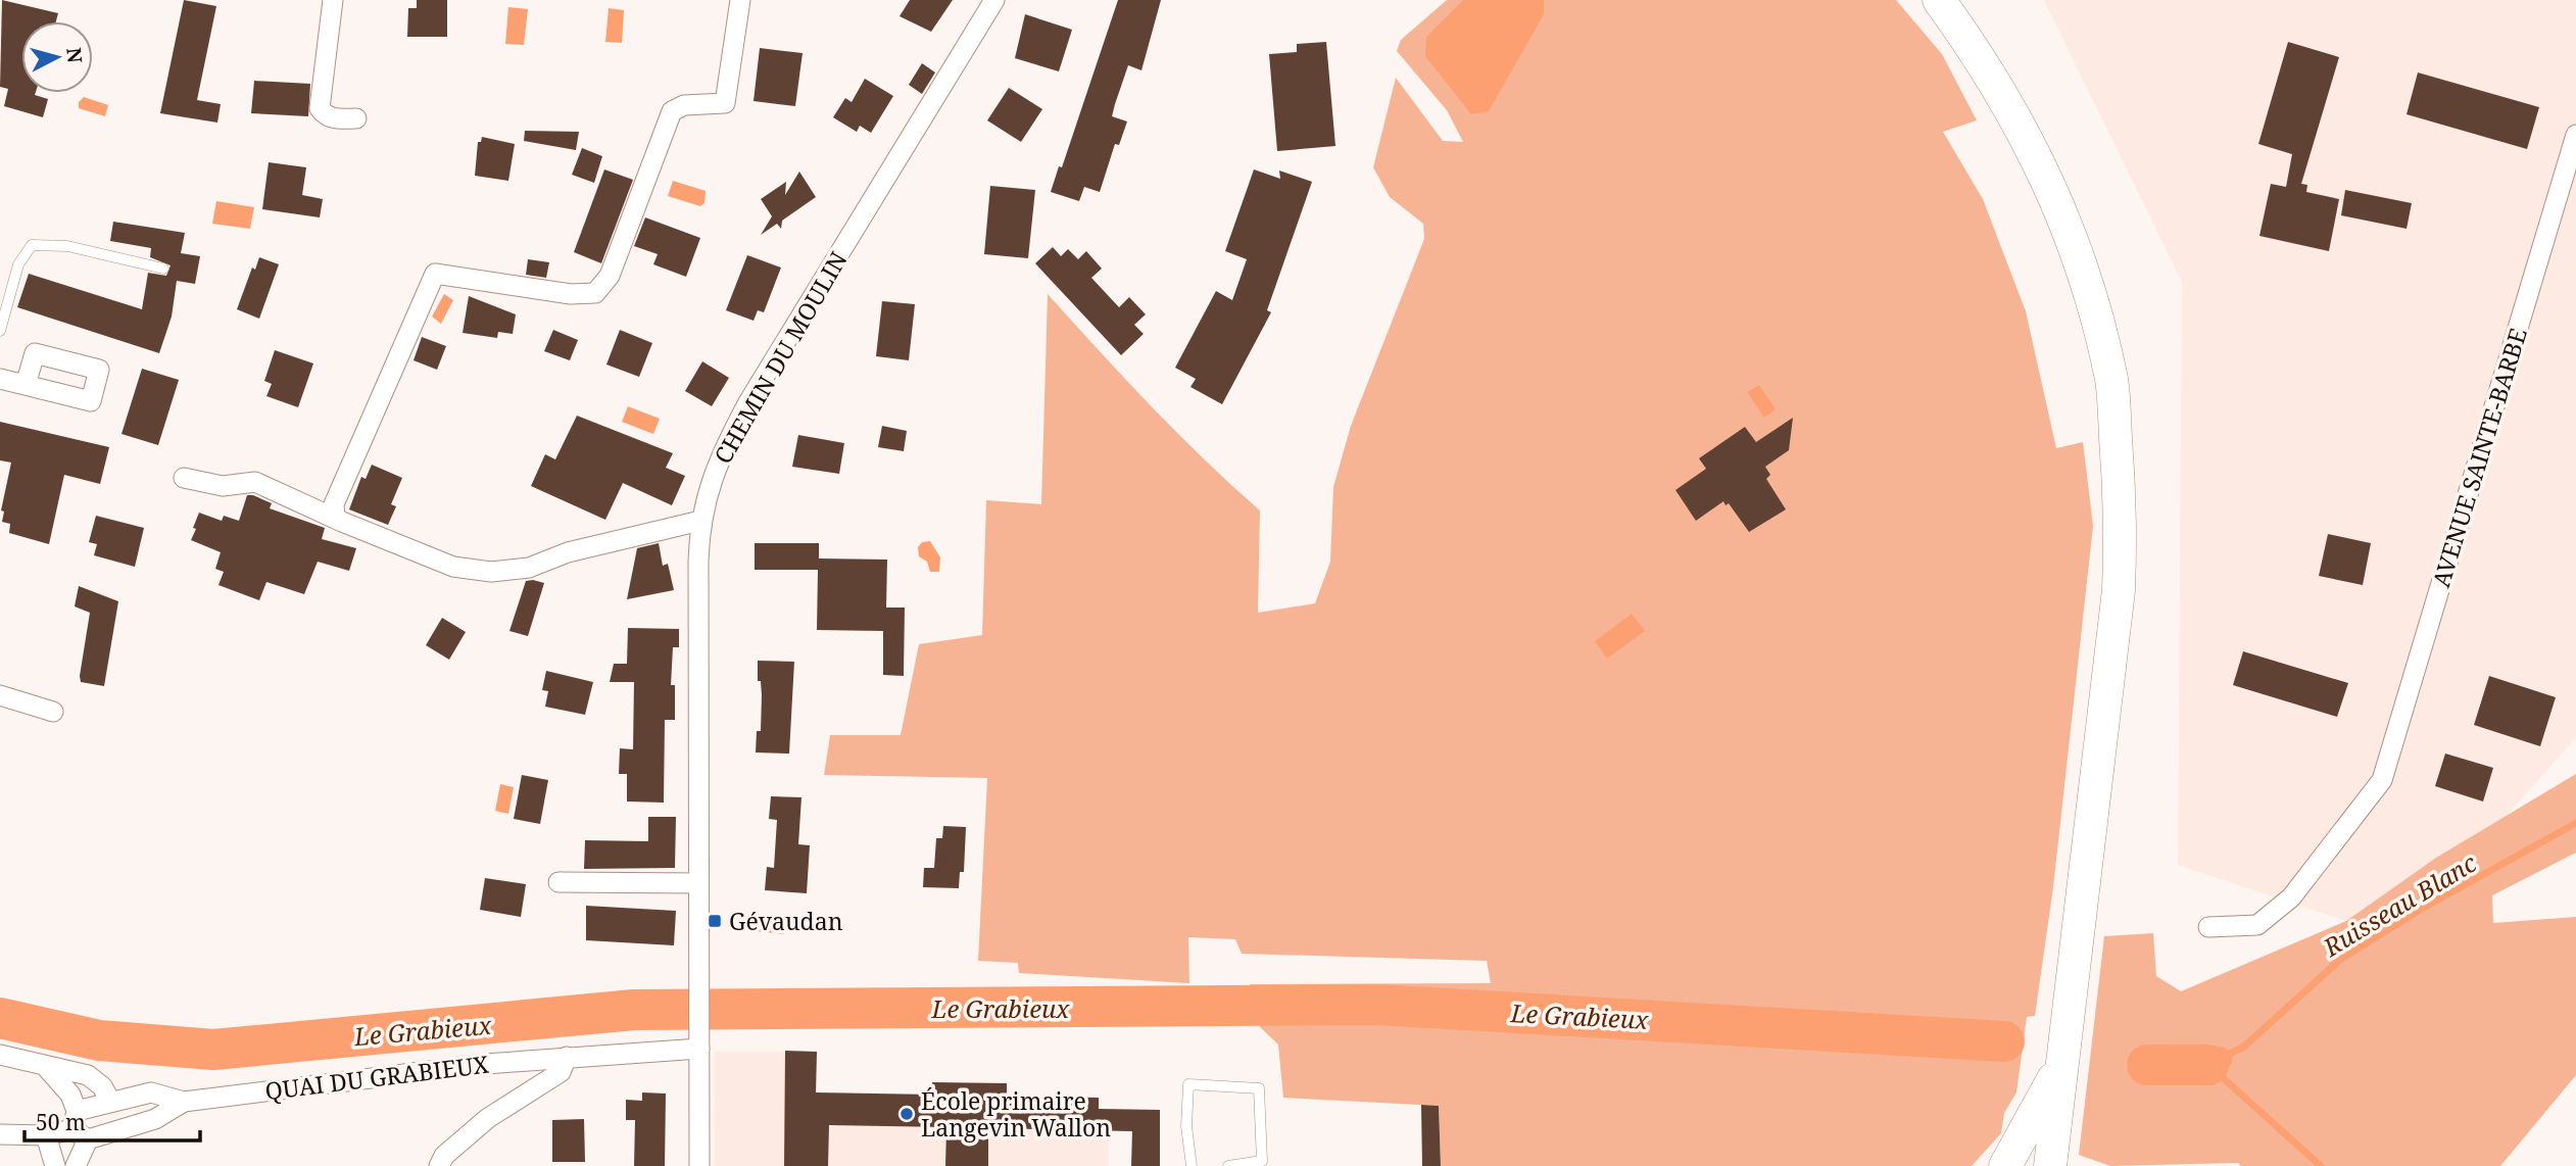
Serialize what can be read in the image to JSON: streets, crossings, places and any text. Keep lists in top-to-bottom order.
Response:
{
  "streets": {
    "street": ["CHEMIN DU MOULIN", "AVENUE SAINTE-BARBE", "QUAI DU GRABIEUX"]
  },
  "crossings": [
    ["CHEMIN DU MOULIN", "QUAI DU GRABIEUX"]
  ],
  "water": ["Ruisseau Blanc", "Le Grabieux"],
  "places": {
    "transit": ["Gévaudan"],
    "other": ["École primaire Langevin Wallon"]
  },
  "scale_bar": "50 m",
  "north": "right"
}
